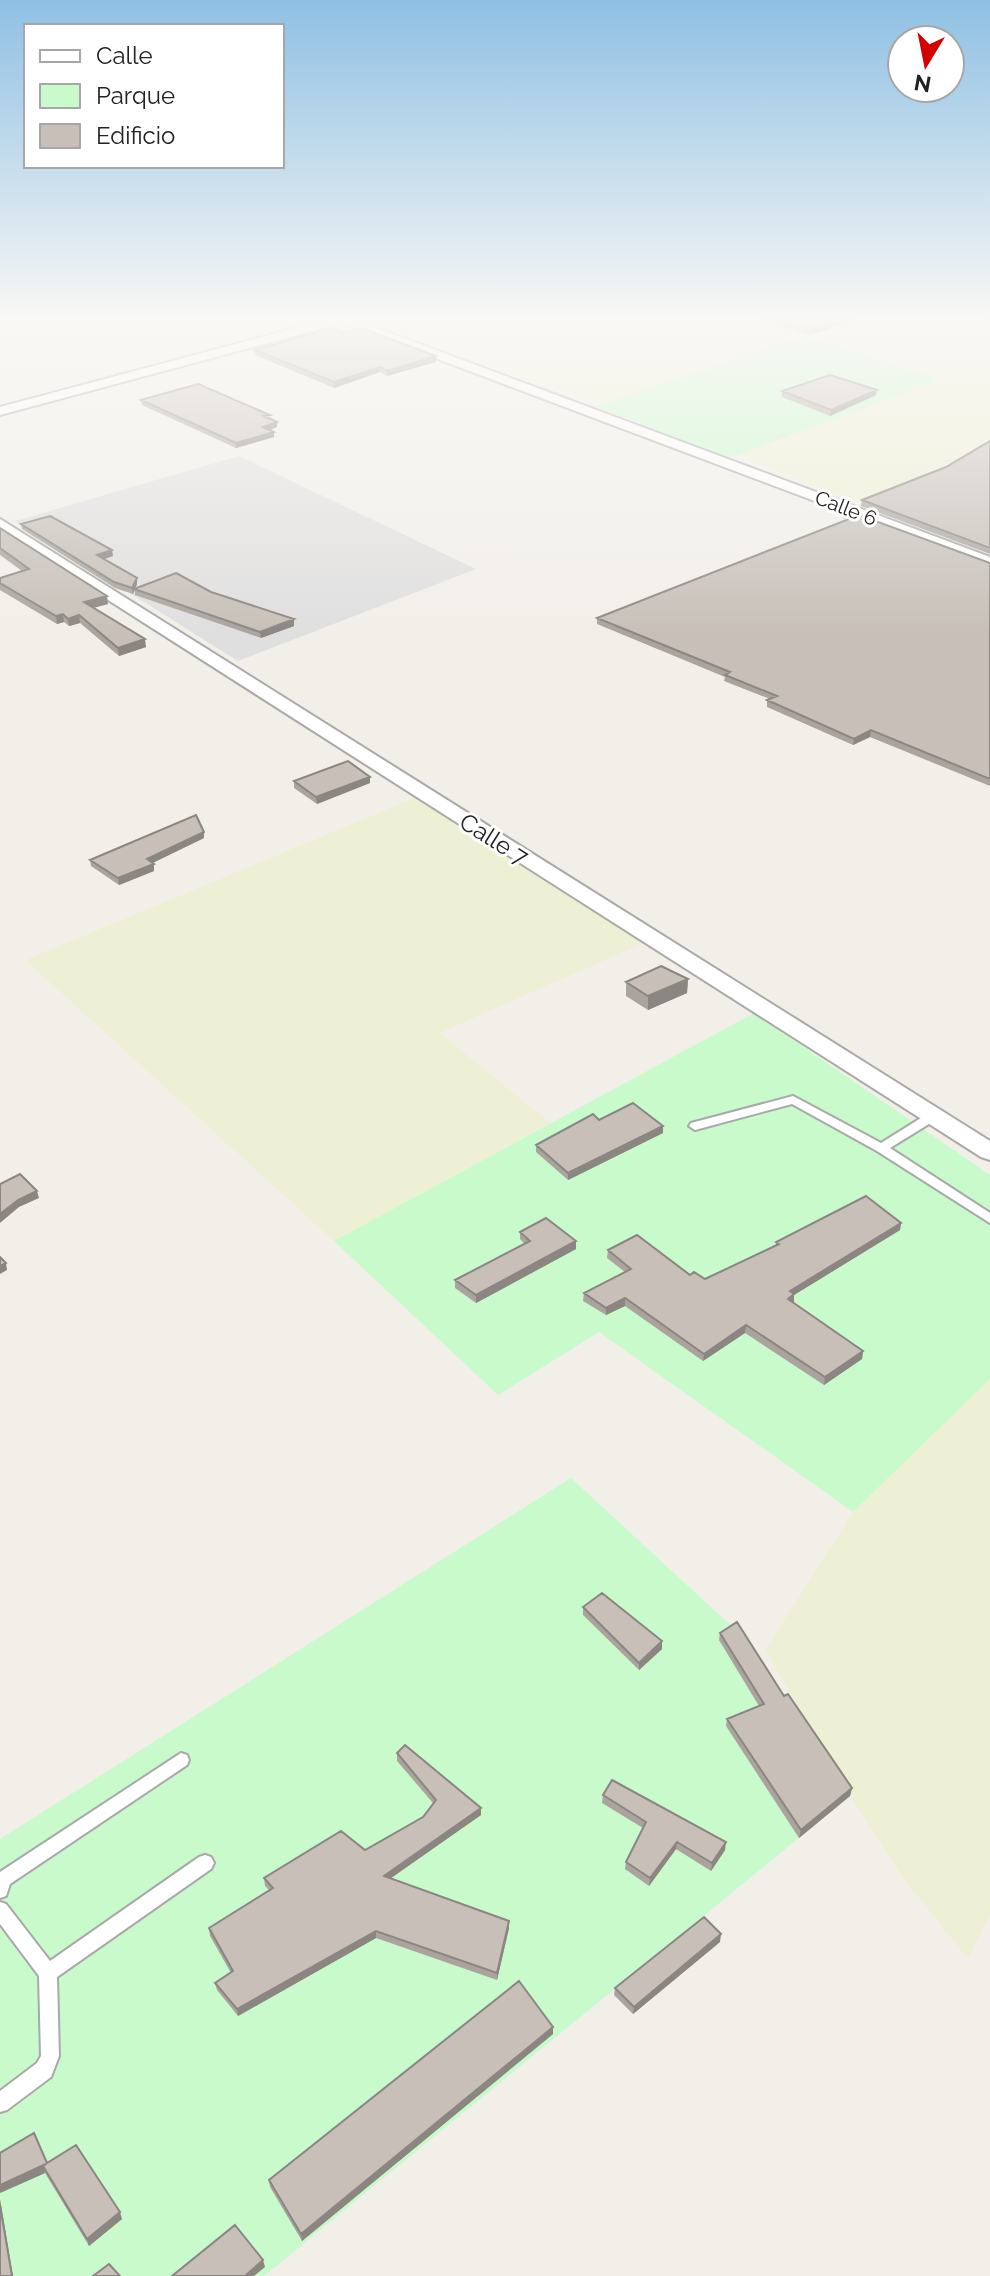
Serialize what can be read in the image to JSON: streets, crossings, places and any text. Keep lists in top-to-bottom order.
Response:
{
  "streets": {
    "street": ["Calle 6", "Calle 7"]
  },
  "legend": ["Calle", "Parque", "Edificio"],
  "north": "bottom"
}
